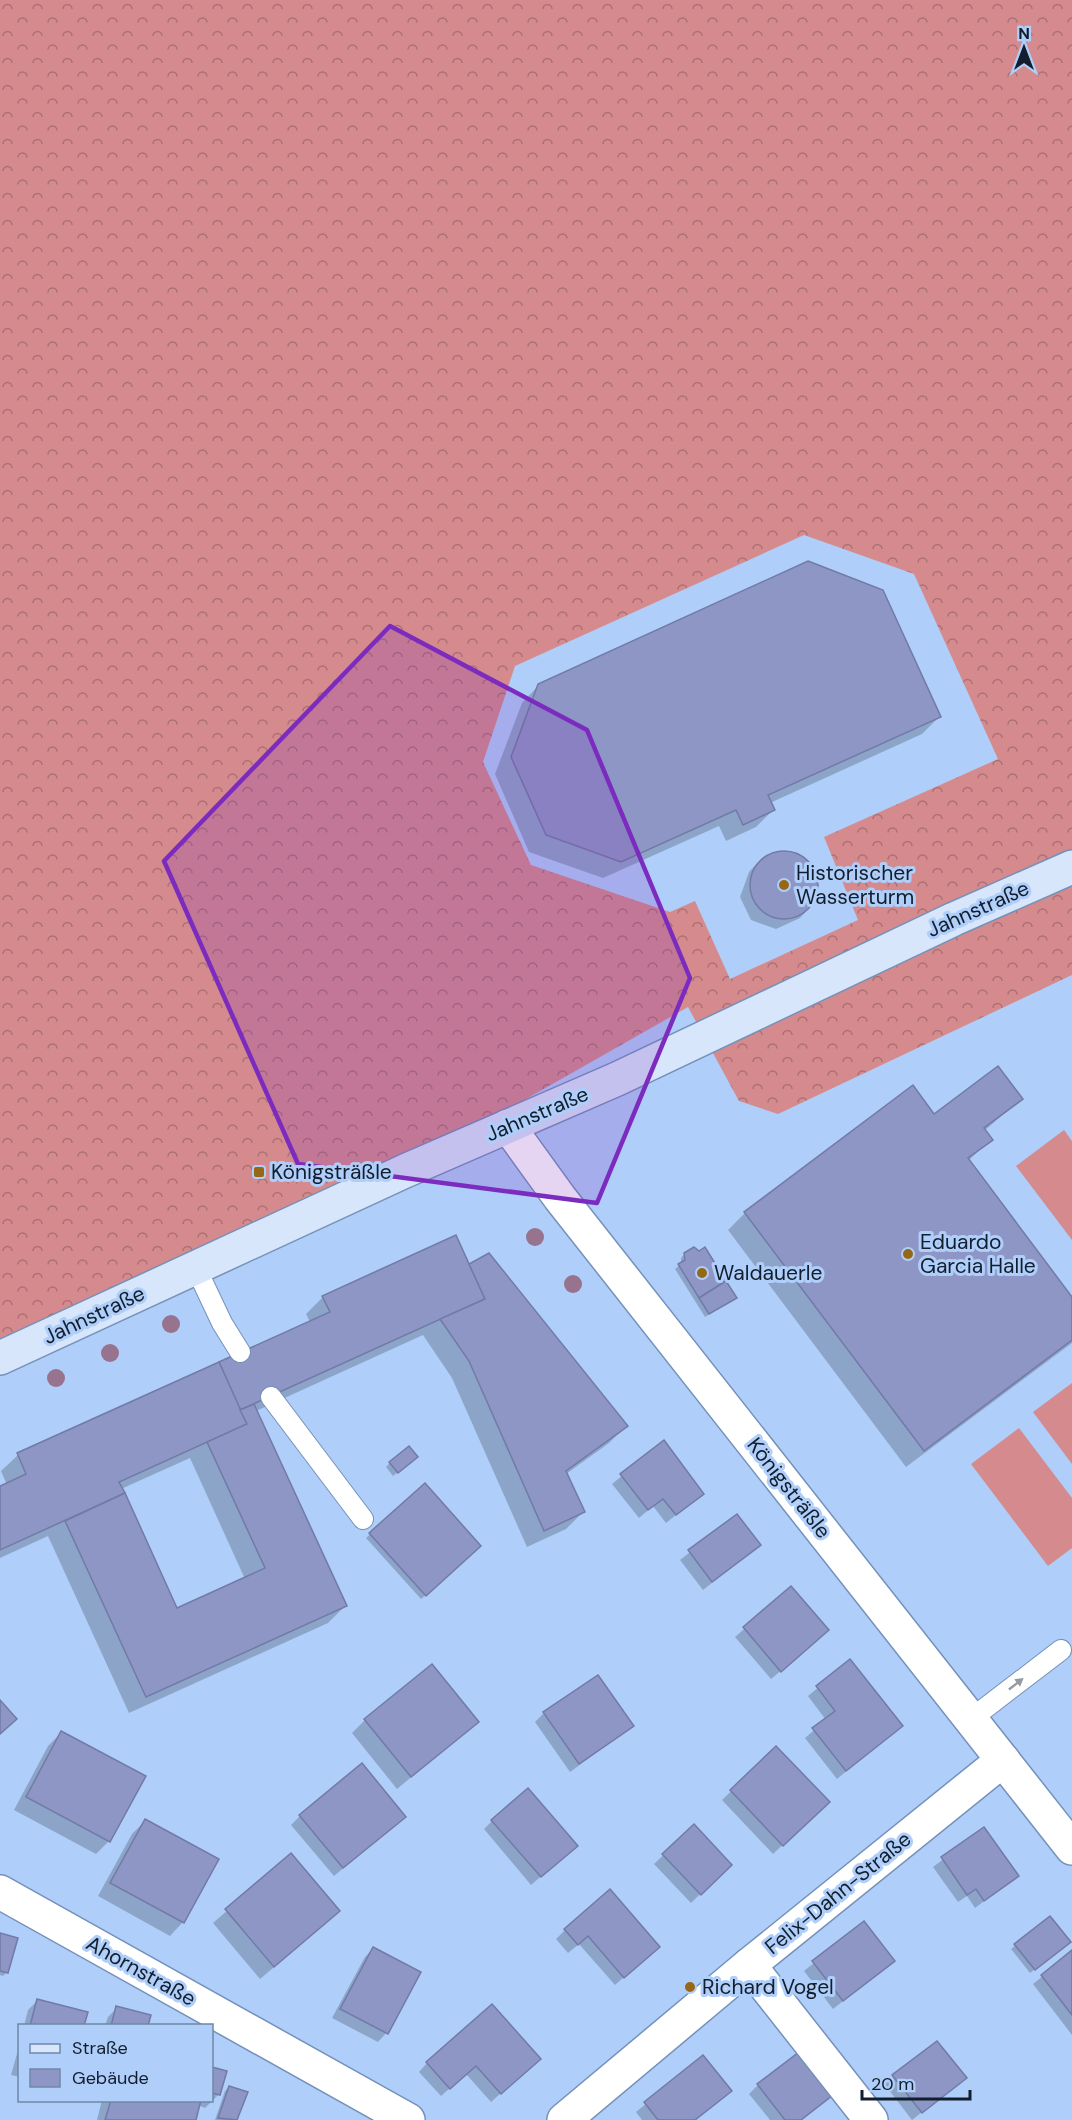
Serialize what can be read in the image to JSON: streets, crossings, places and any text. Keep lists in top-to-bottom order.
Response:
{
  "streets": {
    "main road": ["Jahnstraße"],
    "street": ["Königsträßle", "Felix-Dahn-Straße", "Ahornstraße"]
  },
  "crossings": [
    ["Jahnstraße", "Königsträßle"],
    ["Königsträßle", "Felix-Dahn-Straße"]
  ],
  "places": {
    "other": [
      "Historischer Wasserturm",
      "Eduardo Garcia Halle",
      "Waldauerle",
      "Richard Vogel"
    ],
    "transit": ["Königsträßle"]
  },
  "legend": ["Straße", "Gebäude"],
  "scale_bar": "20 m",
  "north": "top"
}
